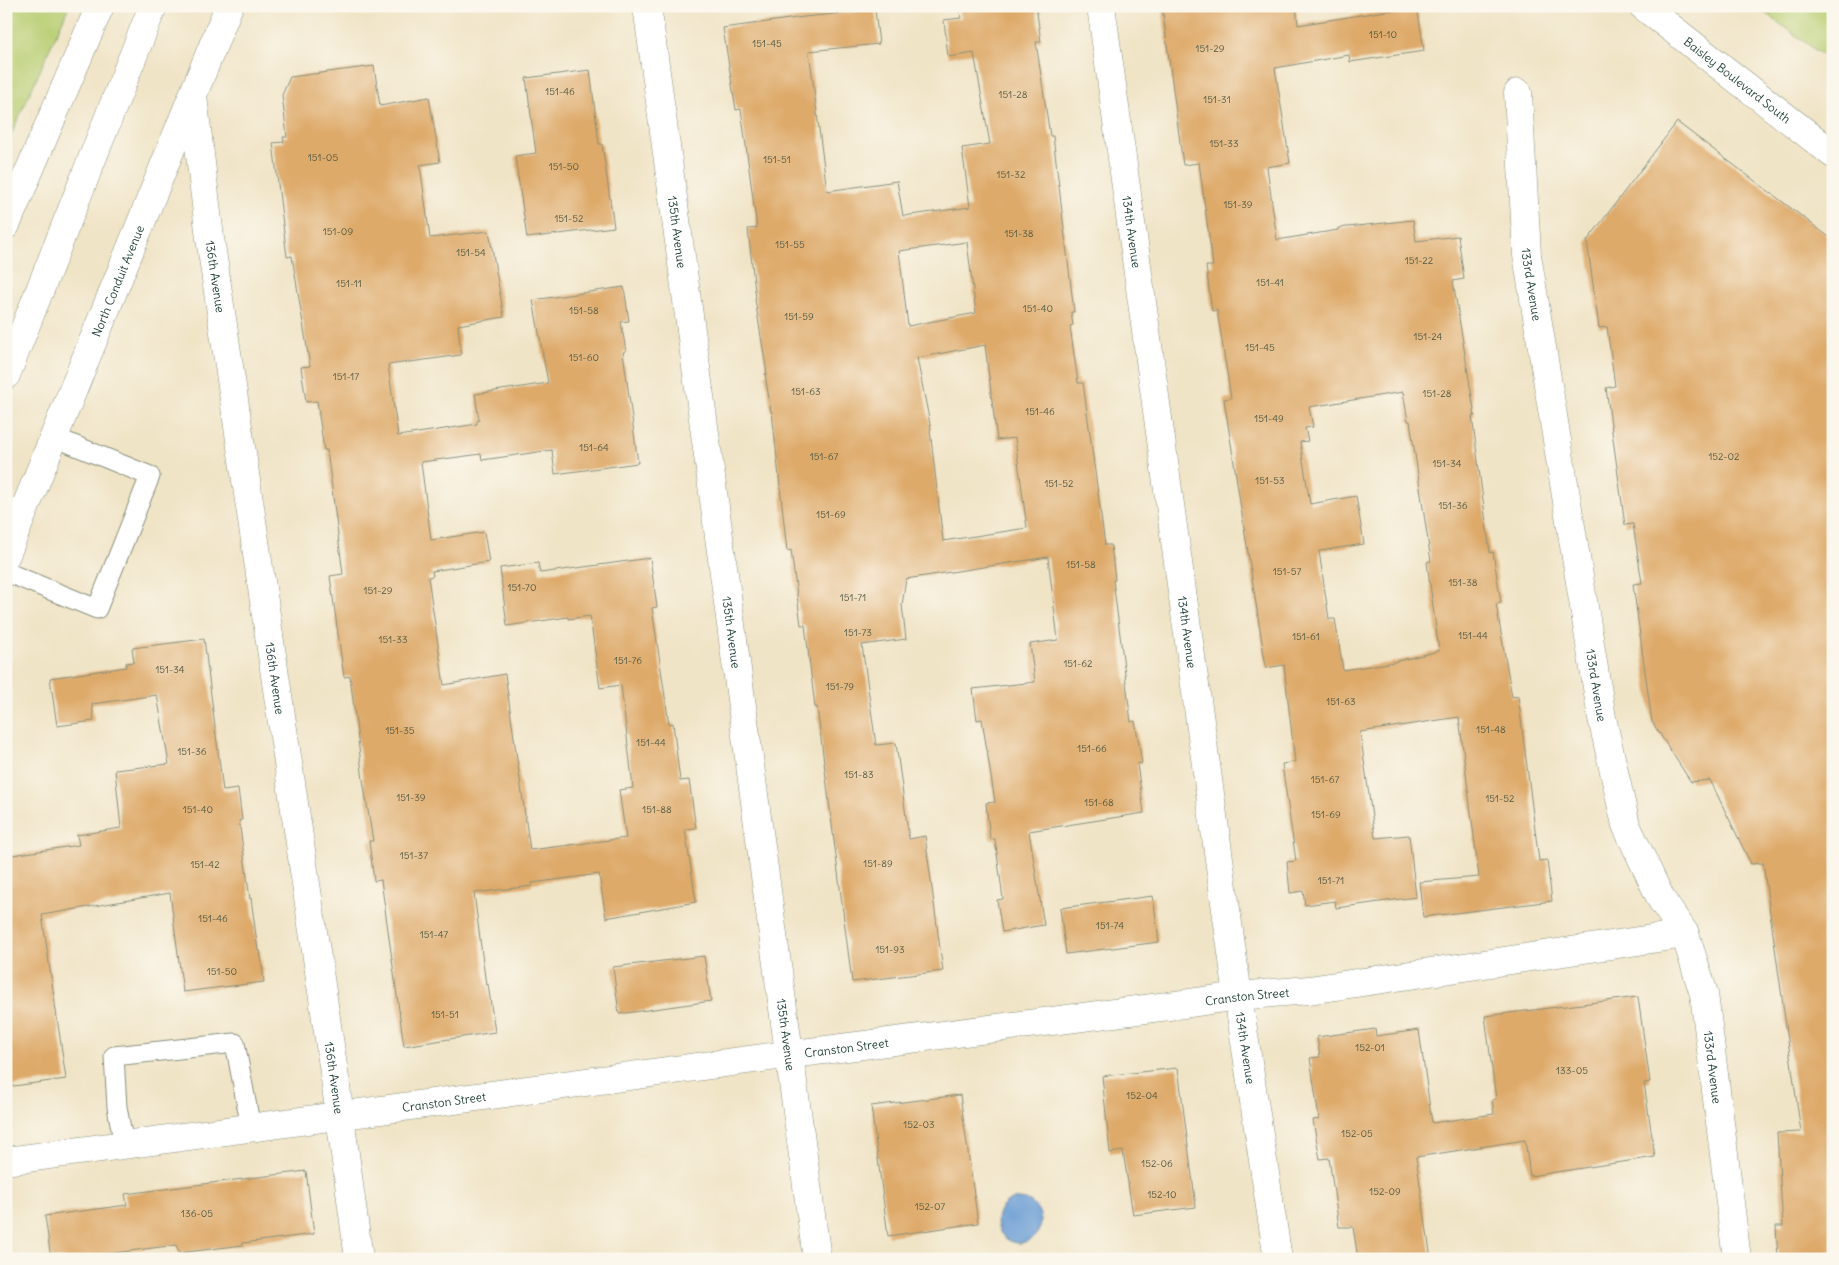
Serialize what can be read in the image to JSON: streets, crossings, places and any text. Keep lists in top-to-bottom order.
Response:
{
  "streets": {
    "main road": [
      "Baisley Boulevard South",
      "135th Avenue",
      "134th Avenue",
      "136th Avenue",
      "North Conduit Avenue",
      "133rd Avenue",
      "Cranston Street"
    ]
  },
  "crossings": [
    ["135th Avenue", "Cranston Street"],
    ["134th Avenue", "Cranston Street"],
    ["136th Avenue", "North Conduit Avenue"],
    ["136th Avenue", "Cranston Street"],
    ["133rd Avenue", "Cranston Street"]
  ],
  "house_numbers": [
    "151-10",
    "151-45",
    "151-29",
    "151-46",
    "151-28",
    "151-31",
    "151-33",
    "151-05",
    "151-51",
    "151-50",
    "151-32",
    "151-39",
    "151-52",
    "151-09",
    "151-38",
    "151-55",
    "151-54",
    "151-22",
    "151-41",
    "151-11",
    "151-40",
    "151-58",
    "151-59",
    "151-24",
    "151-45",
    "151-60",
    "151-17",
    "151-63",
    "151-28",
    "151-46",
    "151-49",
    "151-64",
    "151-67",
    "152-02",
    "151-34",
    "151-53",
    "151-52",
    "151-36",
    "151-69",
    "151-58",
    "151-57",
    "151-38",
    "151-70",
    "151-29",
    "151-71",
    "151-73",
    "151-44",
    "151-61",
    "151-33",
    "151-76",
    "151-62",
    "151-34",
    "151-79",
    "151-63",
    "151-48",
    "151-35",
    "151-44",
    "151-66",
    "151-36",
    "151-83",
    "151-67",
    "151-39",
    "151-52",
    "151-68",
    "151-40",
    "151-88",
    "151-69",
    "151-37",
    "151-89",
    "151-42",
    "151-71",
    "151-46",
    "151-74",
    "151-47",
    "151-93",
    "151-50",
    "151-51",
    "152-01",
    "133-05",
    "152-04",
    "152-03",
    "152-05",
    "152-06",
    "152-09",
    "152-10",
    "152-07",
    "136-05"
  ]
}
